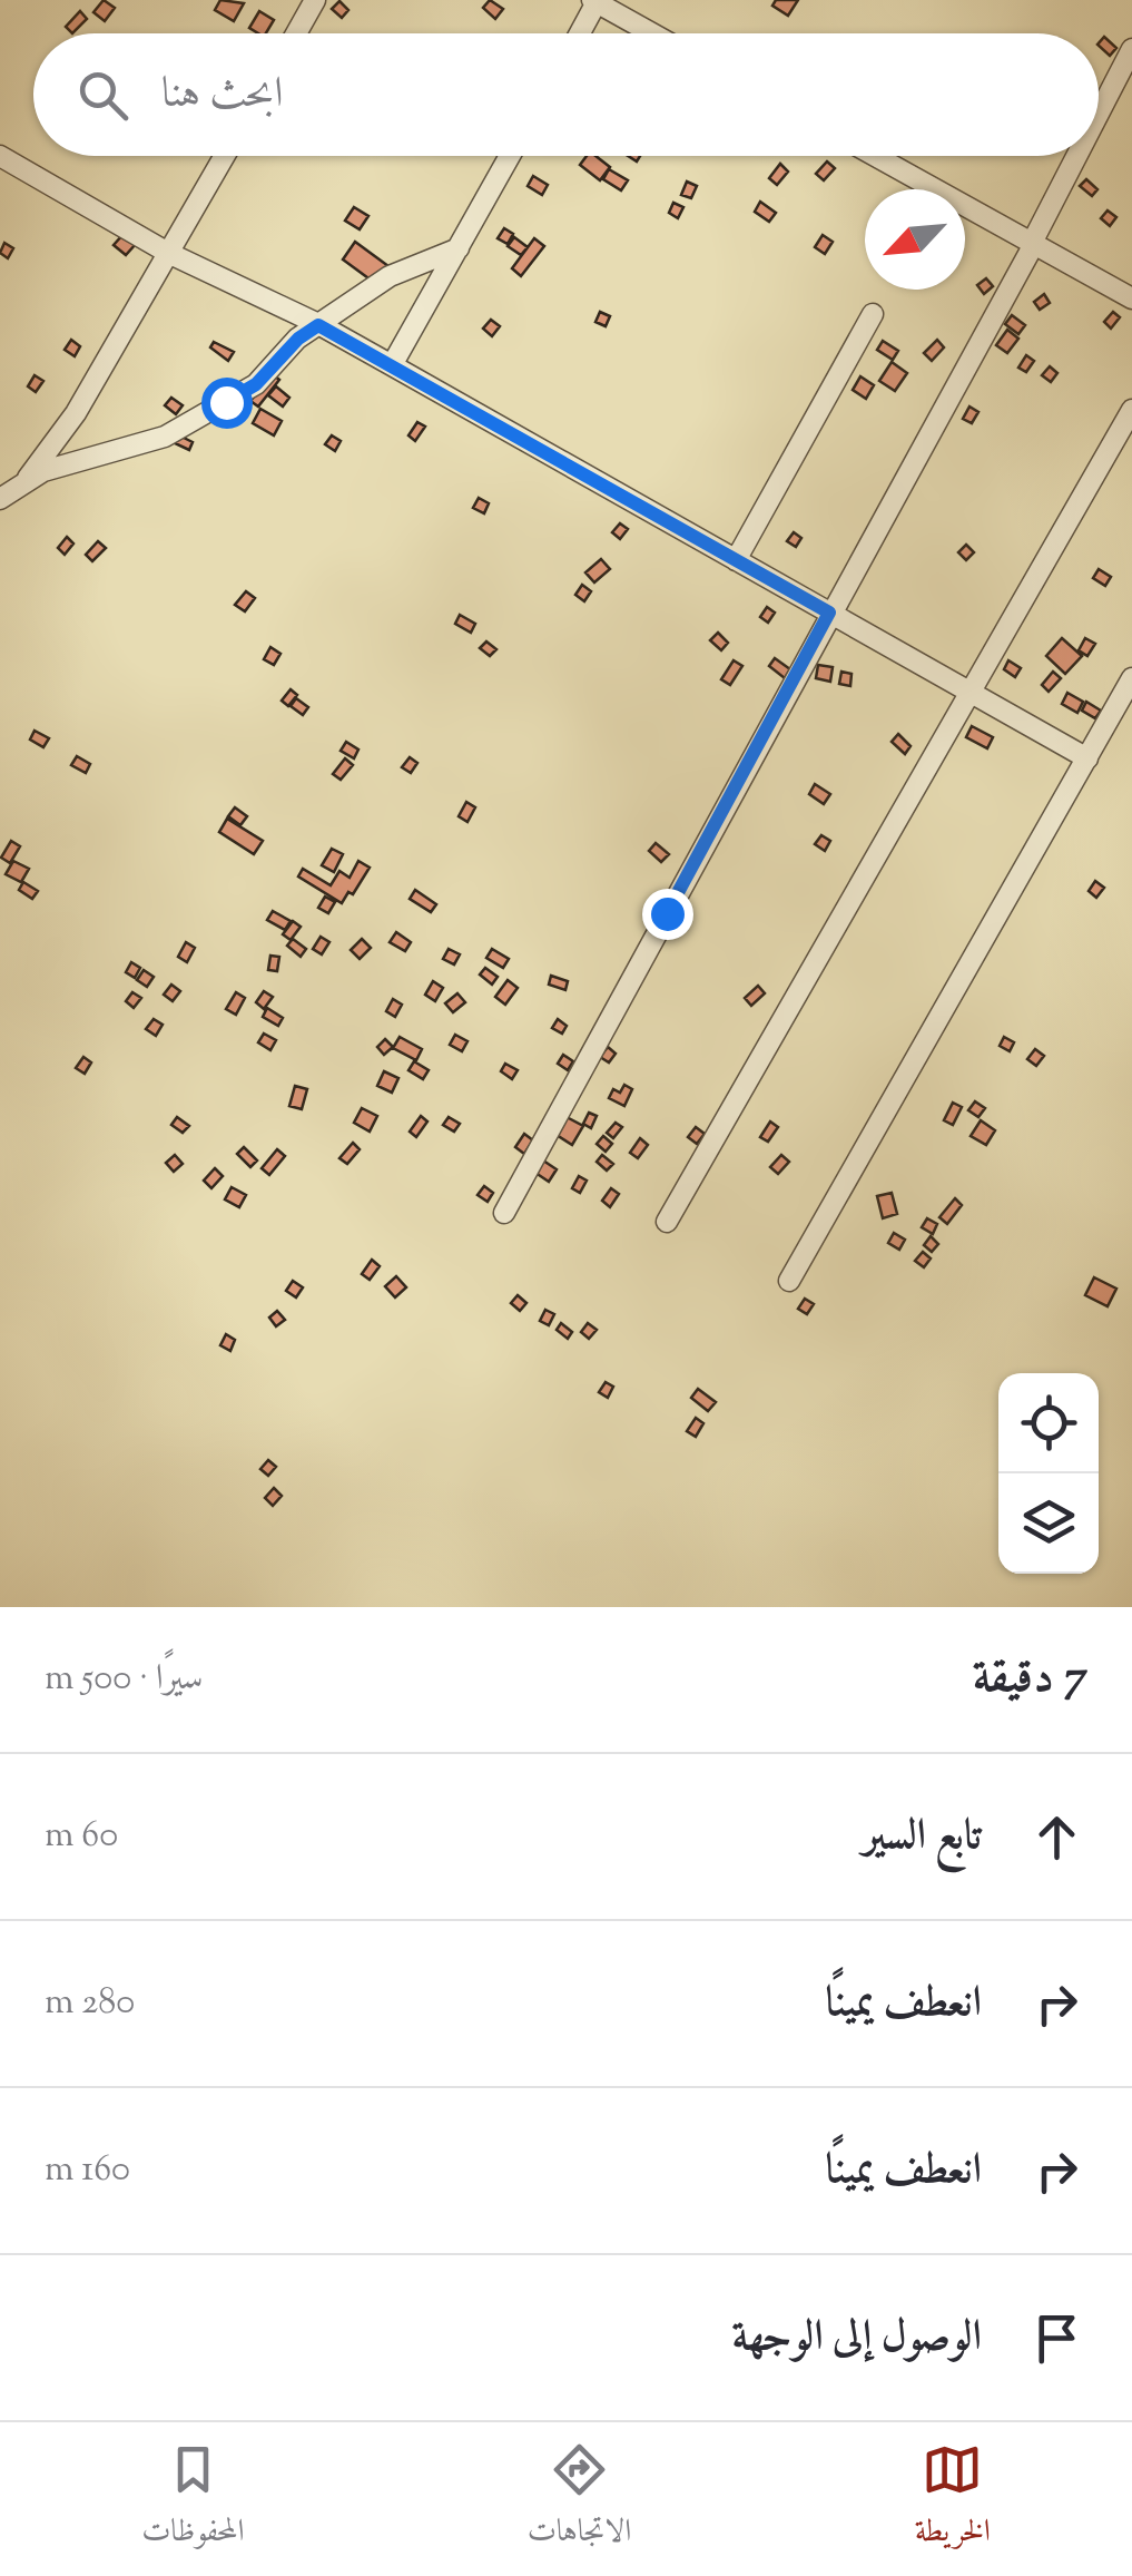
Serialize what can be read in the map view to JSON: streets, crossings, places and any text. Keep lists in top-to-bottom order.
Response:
{
  "north": "bottom left",
  "page": {
    "search": "ابحث هنا",
    "heading": ["7 دقيقة", "سيرًا · 500 m"],
    "list": [
      ["تابع السير", "60 m"],
      ["انعطف يمينًا", "280 m"],
      ["انعطف يمينًا", "160 m"],
      "الوصول إلى الوجهة"
    ],
    "nav": ["الخريطة", "الاتجاهات", "المحفوظات"]
  }
}
